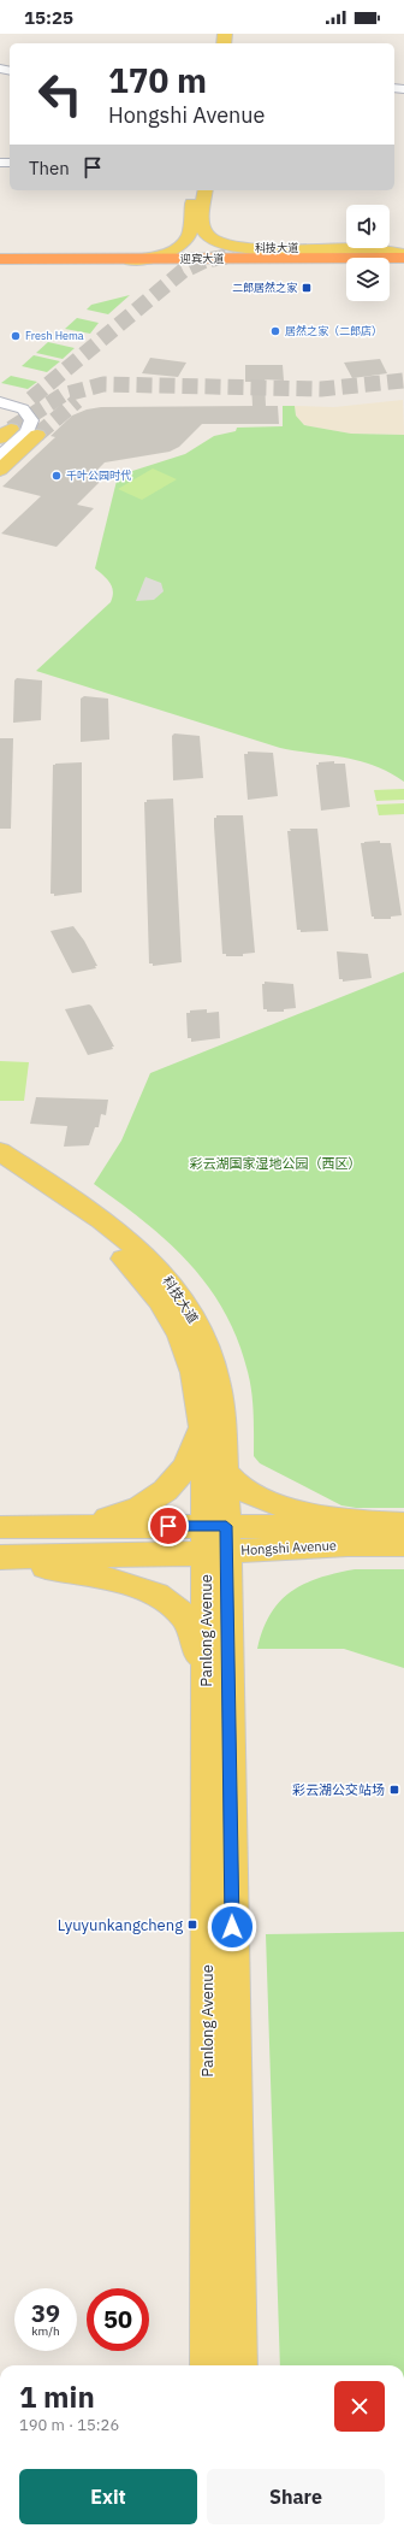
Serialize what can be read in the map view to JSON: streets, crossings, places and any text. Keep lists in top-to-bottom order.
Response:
{
  "streets": {
    "highway": ["迎宾大道"],
    "main road": ["科技大道", "Hongshi Avenue", "Panlong Avenue"]
  },
  "crossings": [
    ["科技大道", "迎宾大道"],
    ["科技大道", "Hongshi Avenue"],
    ["科技大道", "Panlong Avenue"],
    ["Hongshi Avenue", "Panlong Avenue"]
  ],
  "parks": ["彩云湖国家湿地公园（西区）"],
  "places": {
    "transit": ["二郎居然之家", "彩云湖公交站场", "Lyuyunkangcheng"],
    "other": ["居然之家（二郎店）", "Fresh Hema", "千叶公园时代"]
  },
  "page": {
    "status": "15:25",
    "turn": ["170 m", "Hongshi Avenue"],
    "then": "Then",
    "speed": "39 km/h",
    "limit": "50",
    "heading": ["1 min", "190 m · 15:26"],
    "buttons": ["Exit", "Share"]
  }
}
